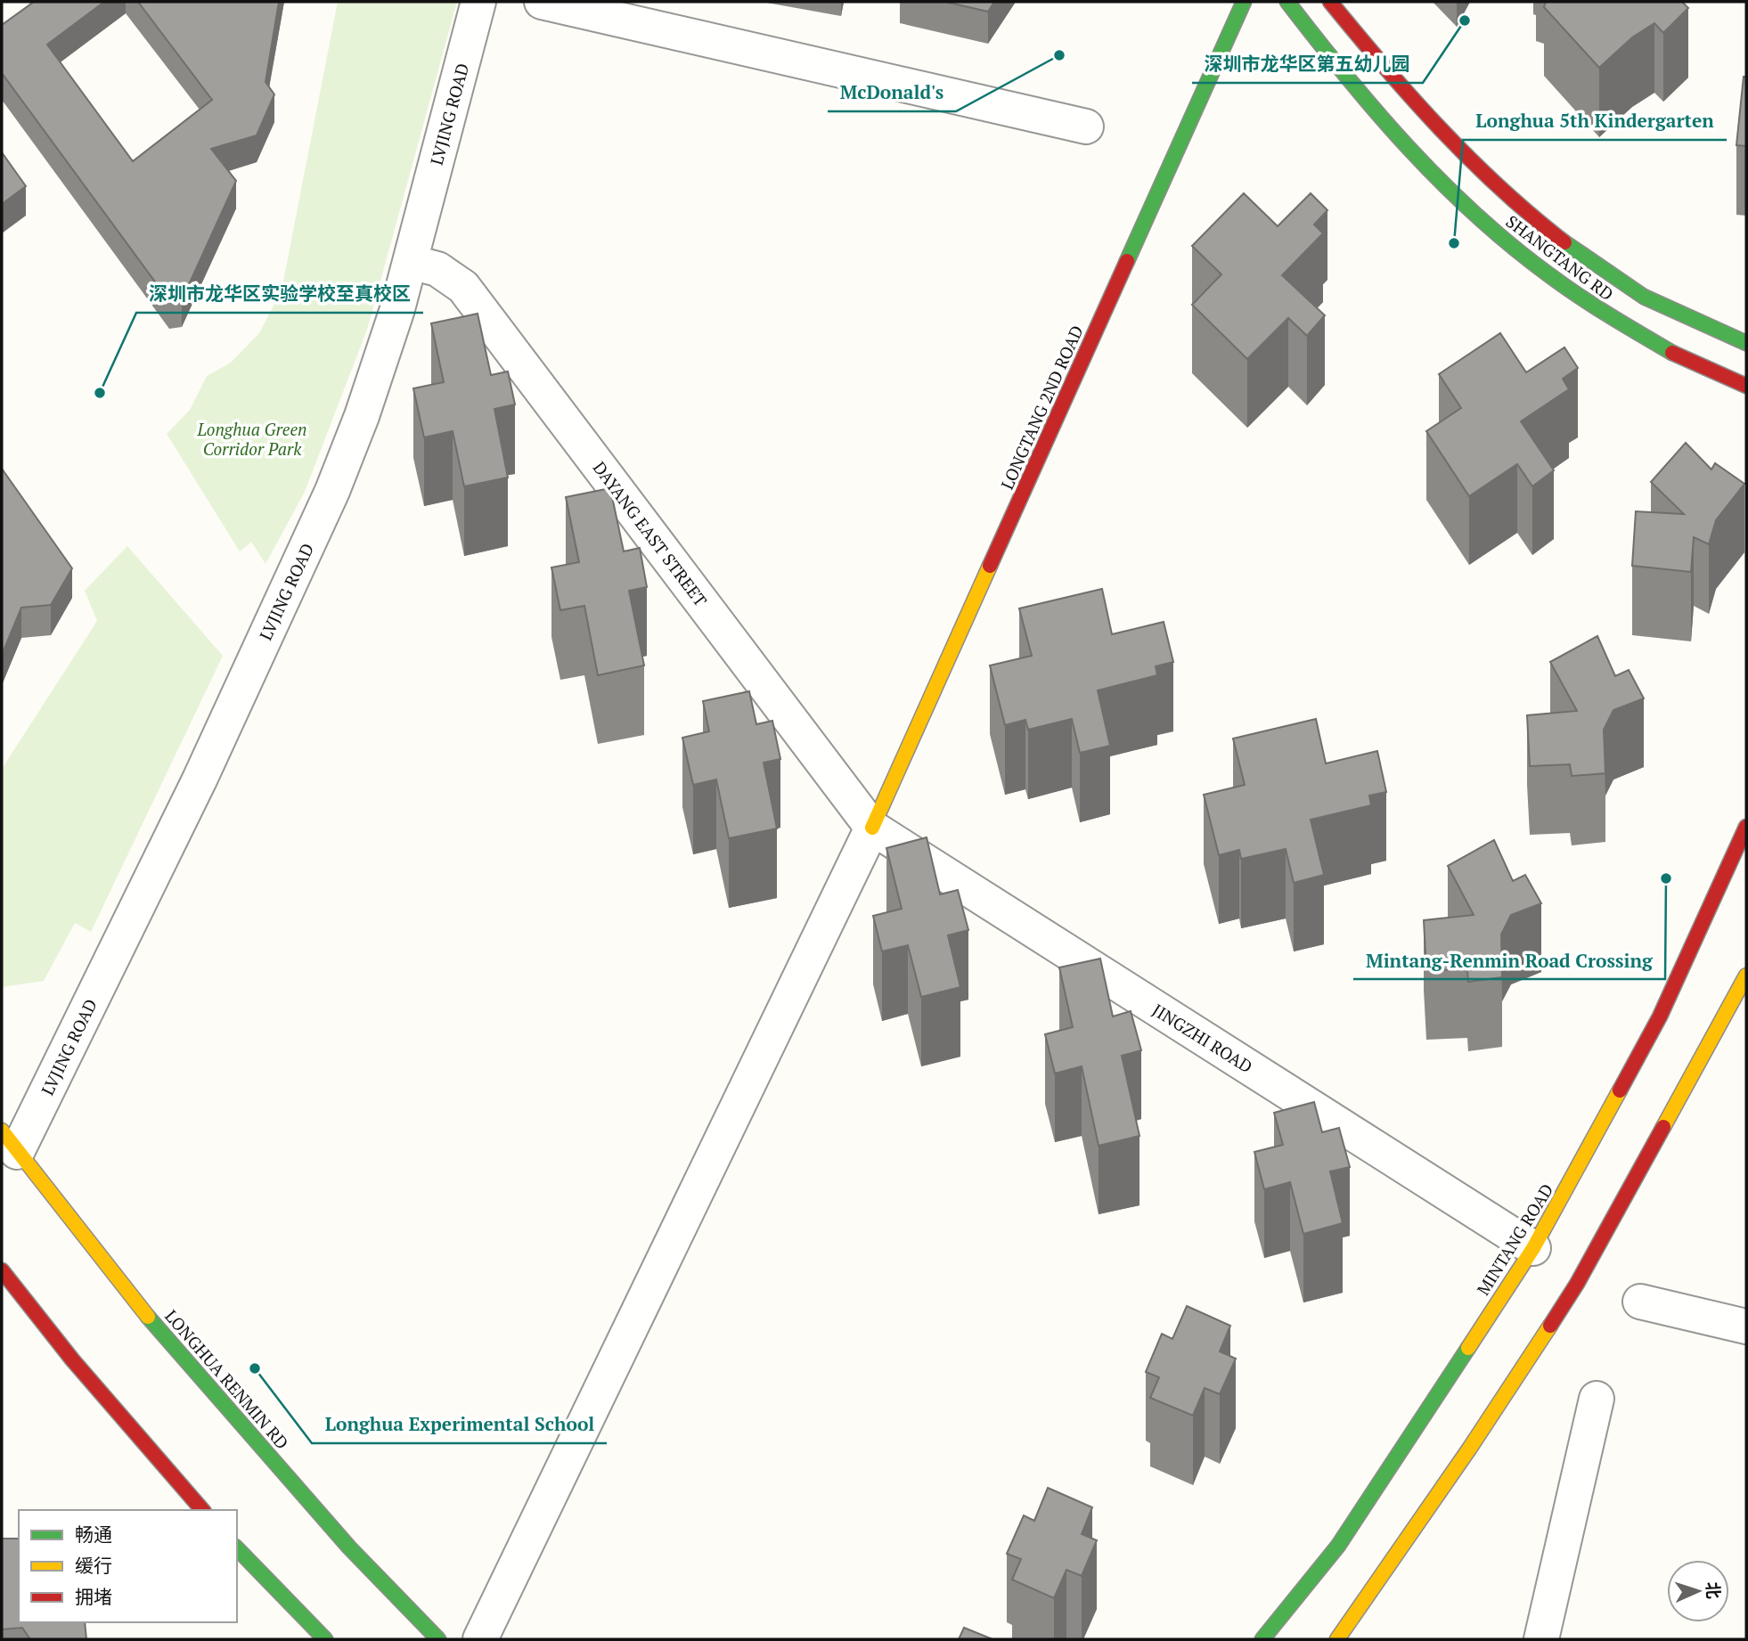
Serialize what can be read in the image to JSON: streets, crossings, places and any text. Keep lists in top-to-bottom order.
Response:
{
  "streets": {
    "main road": [
      "SHANGTANG RD",
      "LONGTANG 2ND ROAD",
      "MINTANG ROAD",
      "LONGHUA RENMIN RD"
    ],
    "street": ["LVJING ROAD", "DAYANG EAST STREET", "JINGZHI ROAD"]
  },
  "crossings": [
    ["LVJING ROAD", "DAYANG EAST STREET"],
    ["LVJING ROAD", "LONGHUA RENMIN RD"],
    ["LONGTANG 2ND ROAD", "DAYANG EAST STREET"],
    ["LONGTANG 2ND ROAD", "JINGZHI ROAD"],
    ["DAYANG EAST STREET", "JINGZHI ROAD"],
    ["JINGZHI ROAD", "MINTANG ROAD"]
  ],
  "parks": ["Longhua Green Corridor Park"],
  "places": [
    "深圳市龙华区第五幼儿园",
    "McDonald's",
    "Longhua 5th Kindergarten",
    "深圳市龙华区实验学校至真校区",
    "Mintang-Renmin Road Crossing",
    "Longhua Experimental School"
  ],
  "legend": ["畅通", "缓行", "拥堵"],
  "north": "right"
}
